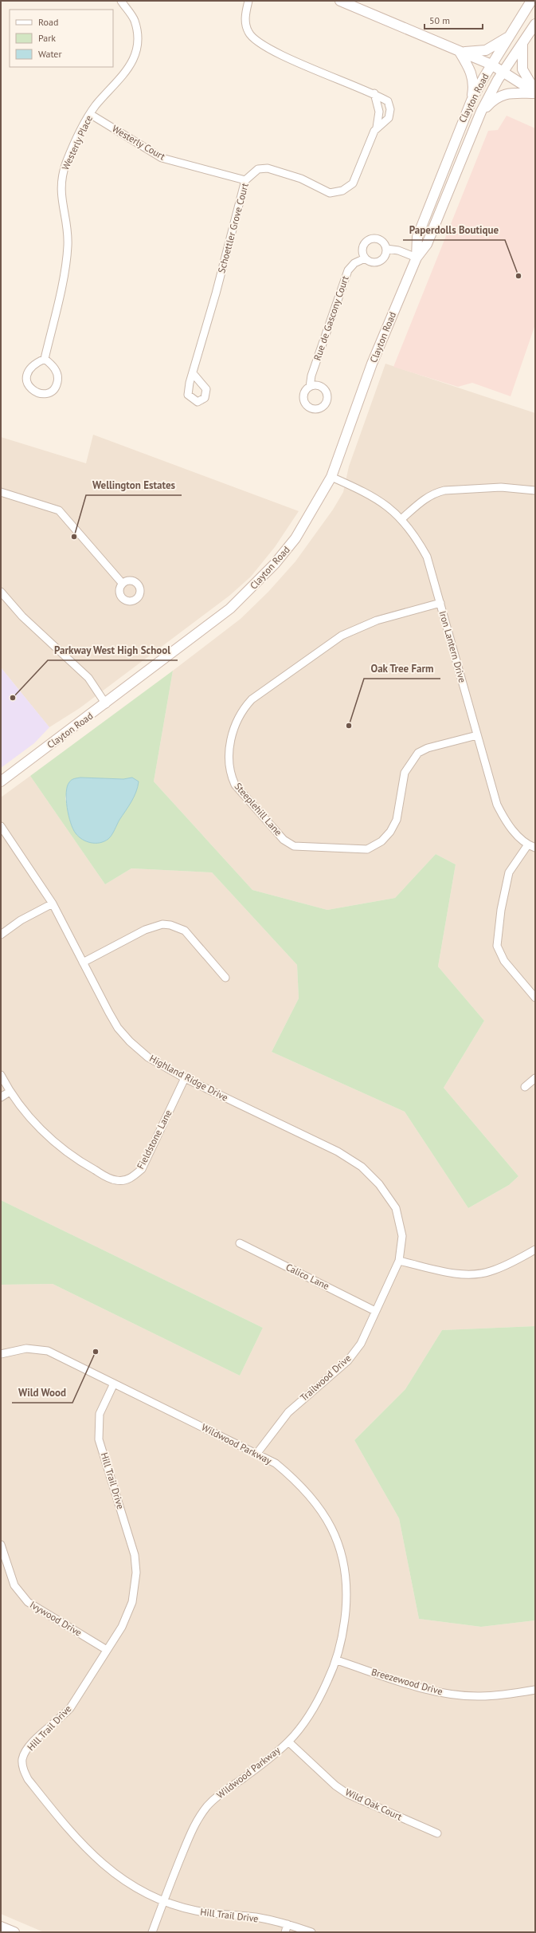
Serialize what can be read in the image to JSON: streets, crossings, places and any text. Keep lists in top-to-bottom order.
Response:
{
  "streets": {
    "main road": ["Clayton Road"],
    "street": [
      "Westerly Place",
      "Westerly Court",
      "Schoettler Grove Court",
      "Rue de Gascony Court",
      "Iron Lantern Drive",
      "Steeplehill Lane",
      "Highland Ridge Drive",
      "Fieldstone Lane",
      "Calico Lane",
      "Trailwood Drive",
      "Wildwood Parkway",
      "Hill Trail Drive",
      "Ivywood Drive",
      "Breezewood Drive",
      "Wild Oak Court"
    ]
  },
  "crossings": [
    ["Clayton Road", "Iron Lantern Drive"],
    ["Westerly Place", "Westerly Court"],
    ["Westerly Court", "Schoettler Grove Court"],
    ["Iron Lantern Drive", "Steeplehill Lane"],
    ["Highland Ridge Drive", "Fieldstone Lane"],
    ["Highland Ridge Drive", "Trailwood Drive"],
    ["Calico Lane", "Trailwood Drive"],
    ["Trailwood Drive", "Wildwood Parkway"],
    ["Wildwood Parkway", "Hill Trail Drive"],
    ["Wildwood Parkway", "Breezewood Drive"],
    ["Wildwood Parkway", "Wild Oak Court"],
    ["Hill Trail Drive", "Ivywood Drive"]
  ],
  "places": [
    "Paperdolls Boutique",
    "Wellington Estates",
    "Parkway West High School",
    "Oak Tree Farm",
    "Wild Wood"
  ],
  "legend": ["Road", "Park", "Water"],
  "scale_bar": "50 m"
}
